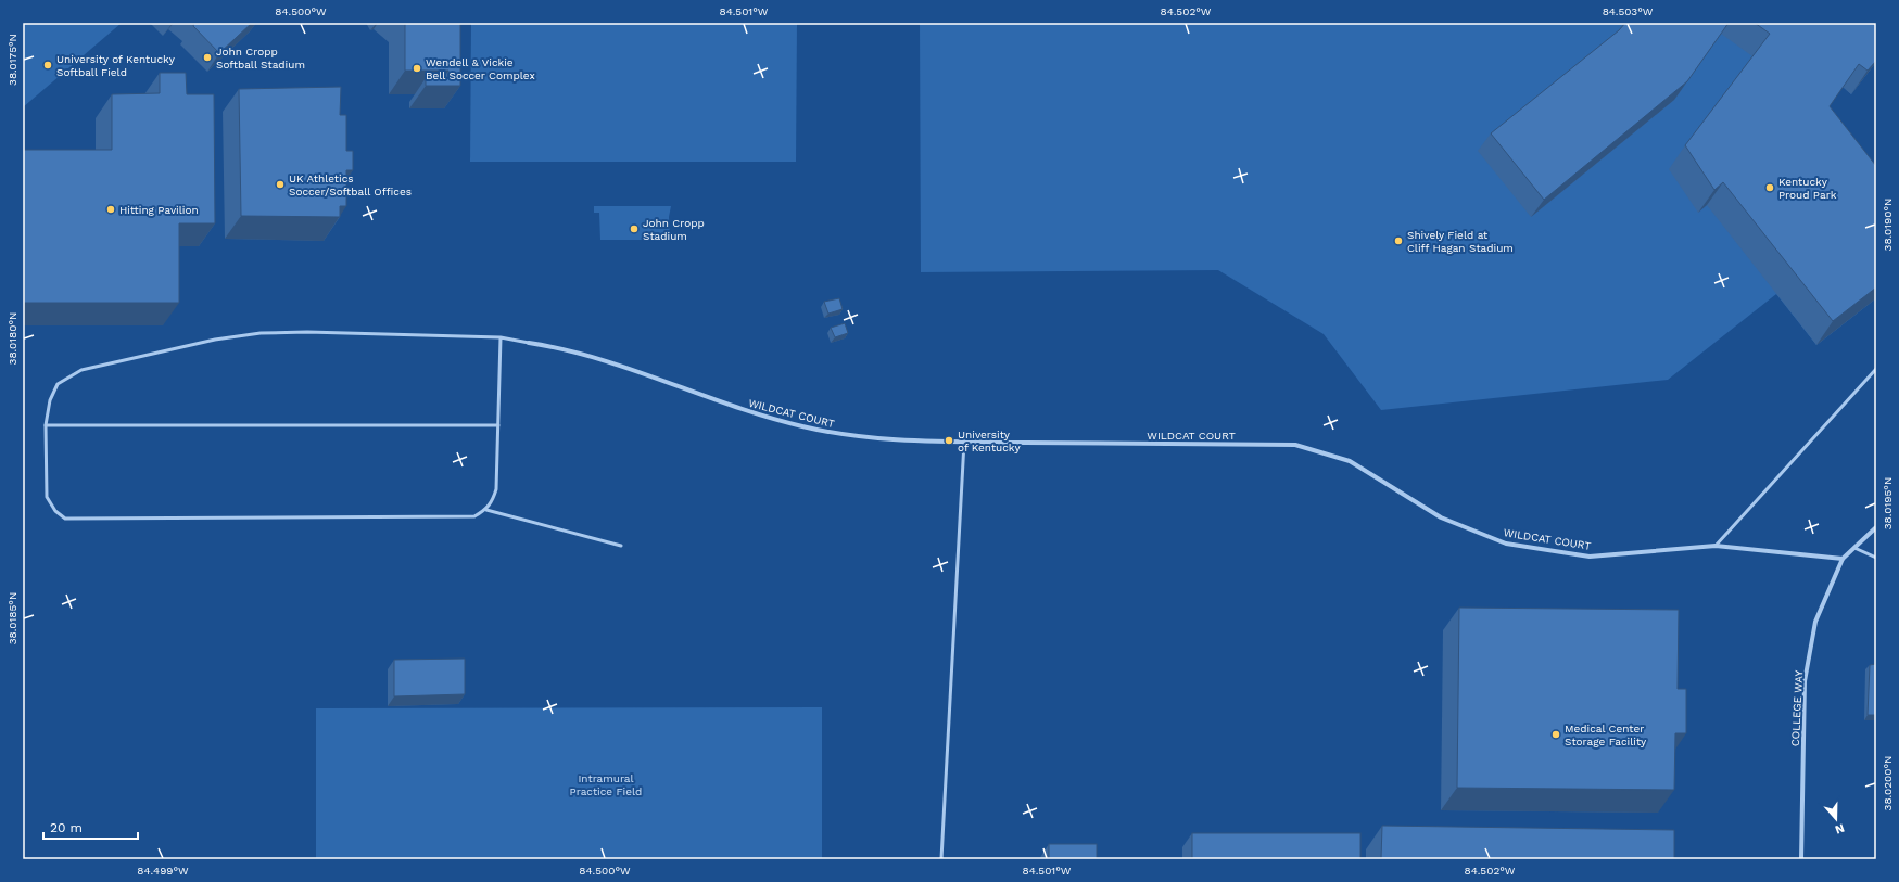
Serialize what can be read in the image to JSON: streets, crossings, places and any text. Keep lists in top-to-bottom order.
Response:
{
  "streets": {
    "street": ["WILDCAT COURT", "COLLEGE WAY"]
  },
  "crossings": [
    ["WILDCAT COURT", "COLLEGE WAY"]
  ],
  "parks": ["Intramural Practice Field"],
  "places": [
    "John Cropp Softball Stadium",
    "University of Kentucky Softball Field",
    "Wendell & Vickie Bell Soccer Complex",
    "UK Athletics Soccer/Softball Offices",
    "Kentucky Proud Park",
    "Hitting Pavilion",
    "John Cropp Stadium",
    "Shively Field at Cliff Hagan Stadium",
    "University of Kentucky",
    "Medical Center Storage Facility"
  ],
  "scale_bar": "20 m",
  "north": "bottom",
  "coordinates": [
    "84.500°W",
    "84.501°W",
    "84.502°W",
    "84.503°W",
    "38.0175°N",
    "38.0190°N",
    "38.0180°N",
    "38.0195°N",
    "38.0185°N",
    "38.0200°N",
    "84.499°W"
  ]
}
